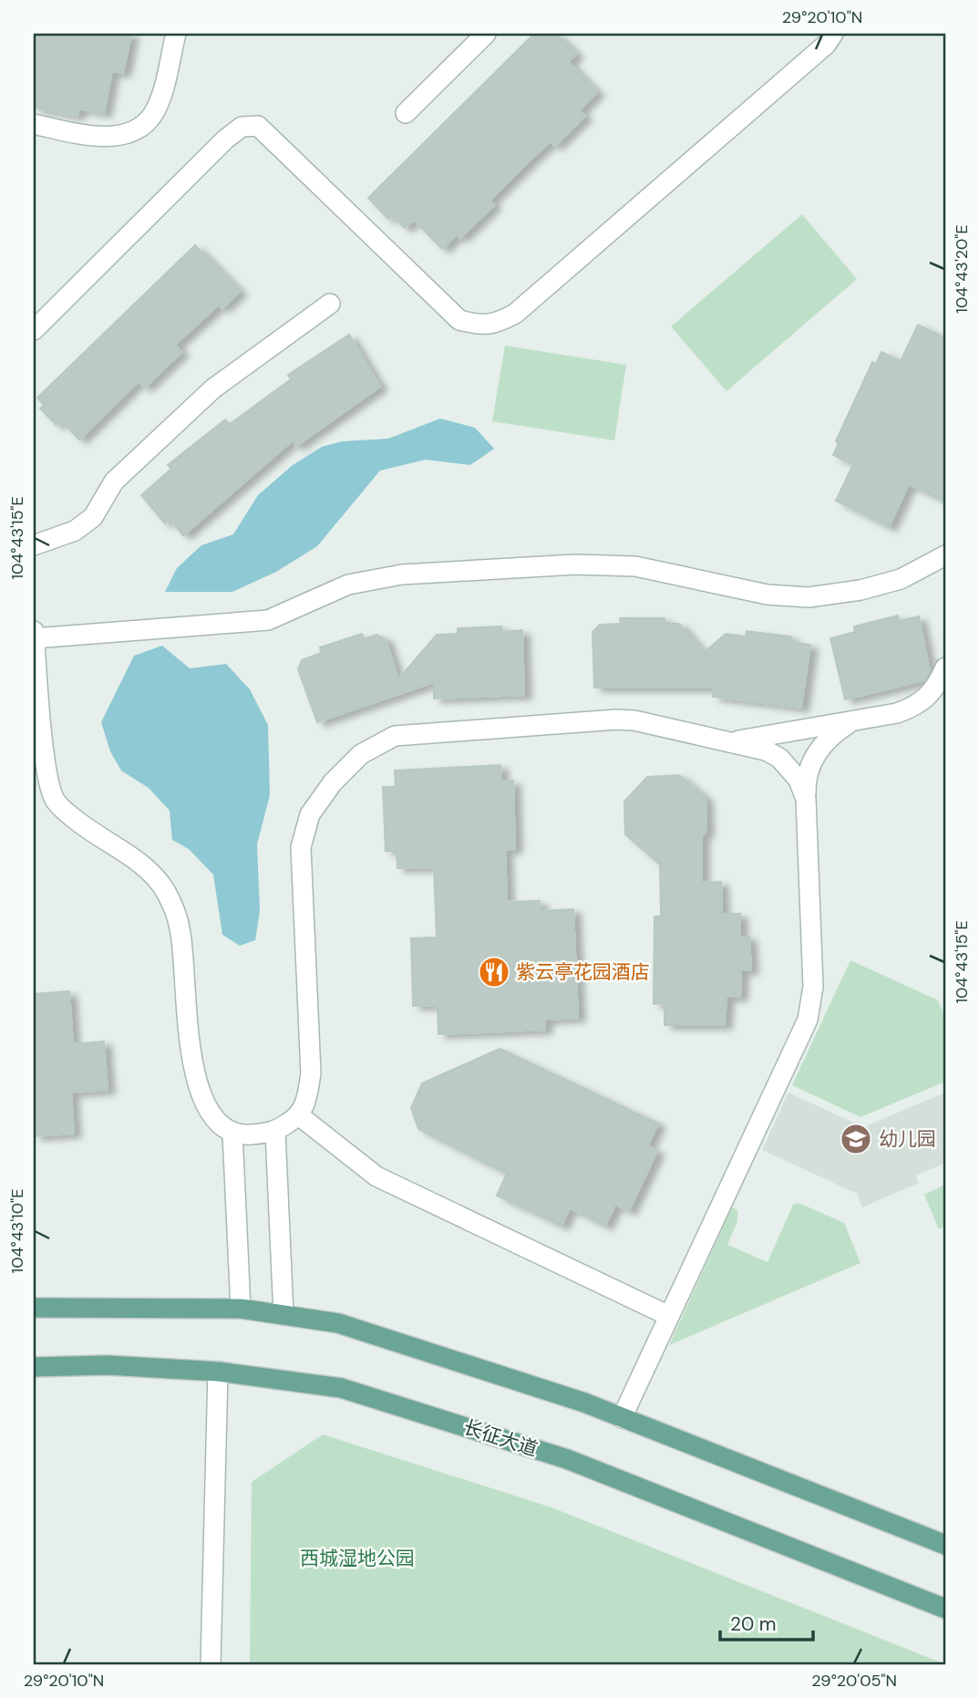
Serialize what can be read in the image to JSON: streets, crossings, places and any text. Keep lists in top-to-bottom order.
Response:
{
  "streets": {
    "main road": ["长征大道"]
  },
  "parks": ["西城湿地公园"],
  "places": {
    "restaurant": ["紫云亭花园酒店"],
    "school or university": ["幼儿园"]
  },
  "scale_bar": "20 m",
  "coordinates": [
    "29°20'10\"N",
    "104°43'20\"E",
    "104°43'15\"E",
    "104°43'10\"E",
    "29°20'05\"N"
  ]
}
